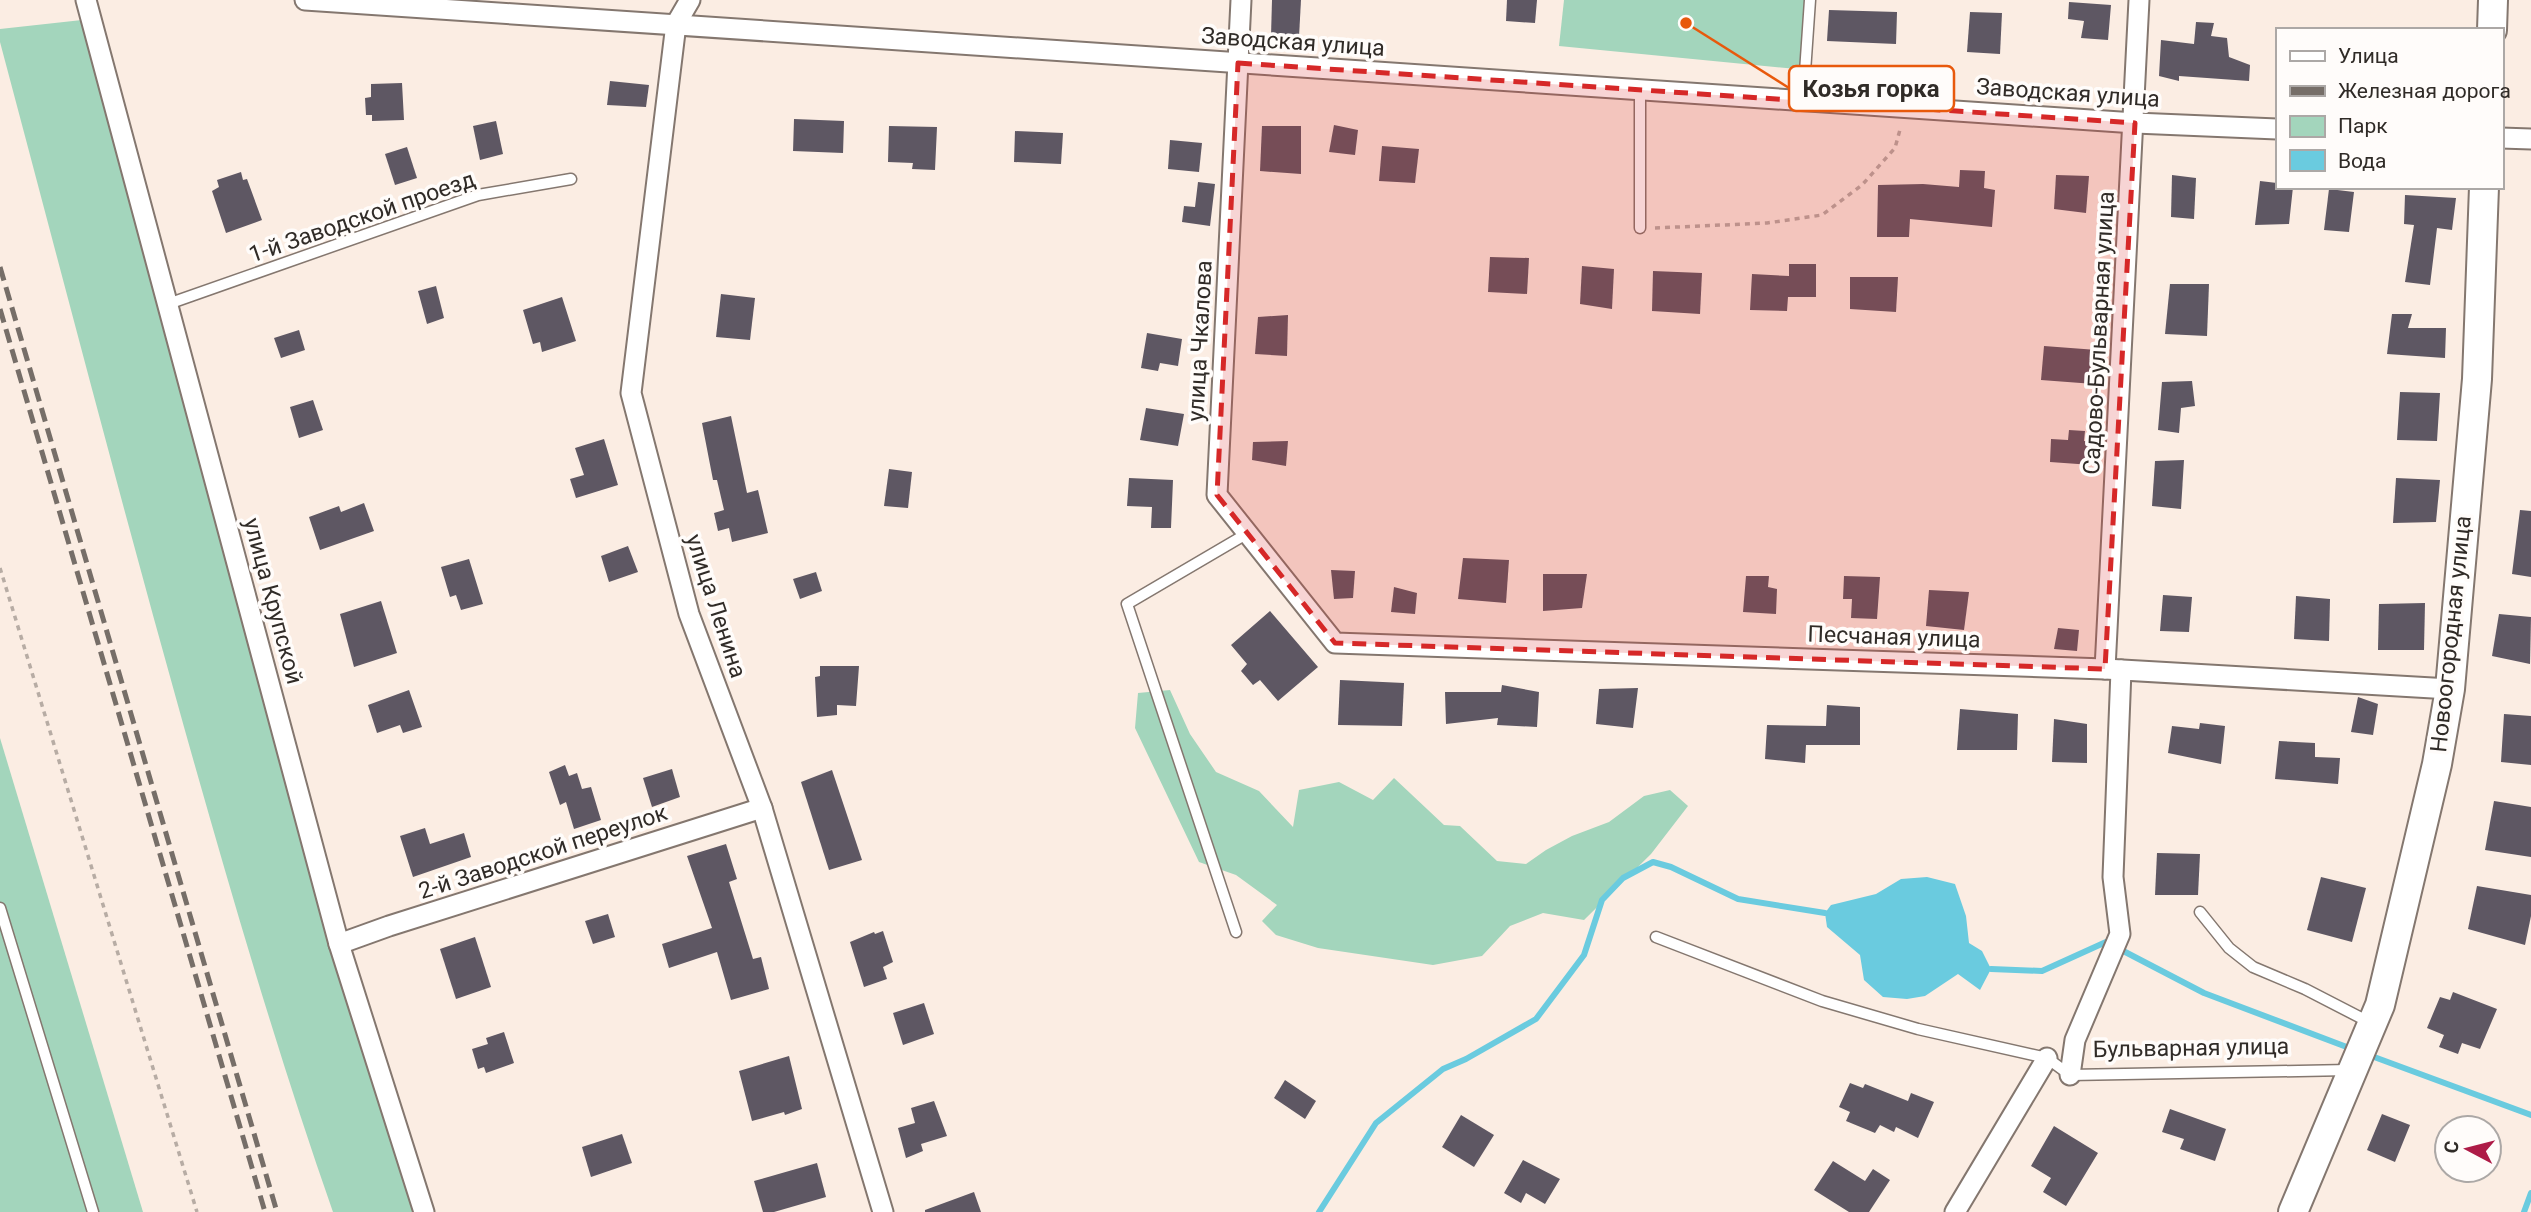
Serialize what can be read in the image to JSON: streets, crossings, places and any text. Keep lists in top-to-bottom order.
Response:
{
  "streets": {
    "street": [
      "Заводская улица",
      "Садово-Бульварная улица",
      "улица Чкалова",
      "улица Крупской",
      "улица Ленина",
      "Новоогородная улица",
      "Песчаная улица",
      "2-й Заводской переулок"
    ],
    "lane": ["1-й Заводской проезд", "Бульварная улица"]
  },
  "crossings": [
    ["Заводская улица", "Садово-Бульварная улица"],
    ["Заводская улица", "улица Чкалова"],
    ["Заводская улица", "улица Ленина"],
    ["1-й Заводской проезд", "улица Крупской"],
    ["Садово-Бульварная улица", "Песчаная улица"],
    ["Садово-Бульварная улица", "Бульварная улица"],
    ["улица Чкалова", "Песчаная улица"],
    ["улица Крупской", "2-й Заводской переулок"],
    ["улица Ленина", "2-й Заводской переулок"],
    ["Новоогородная улица", "Песчаная улица"],
    ["Новоогородная улица", "Бульварная улица"]
  ],
  "places": ["Козья горка"],
  "legend": [
    "Улица",
    "Железная дорога",
    "Парк",
    "Вода"
  ],
  "north": "left"
}
